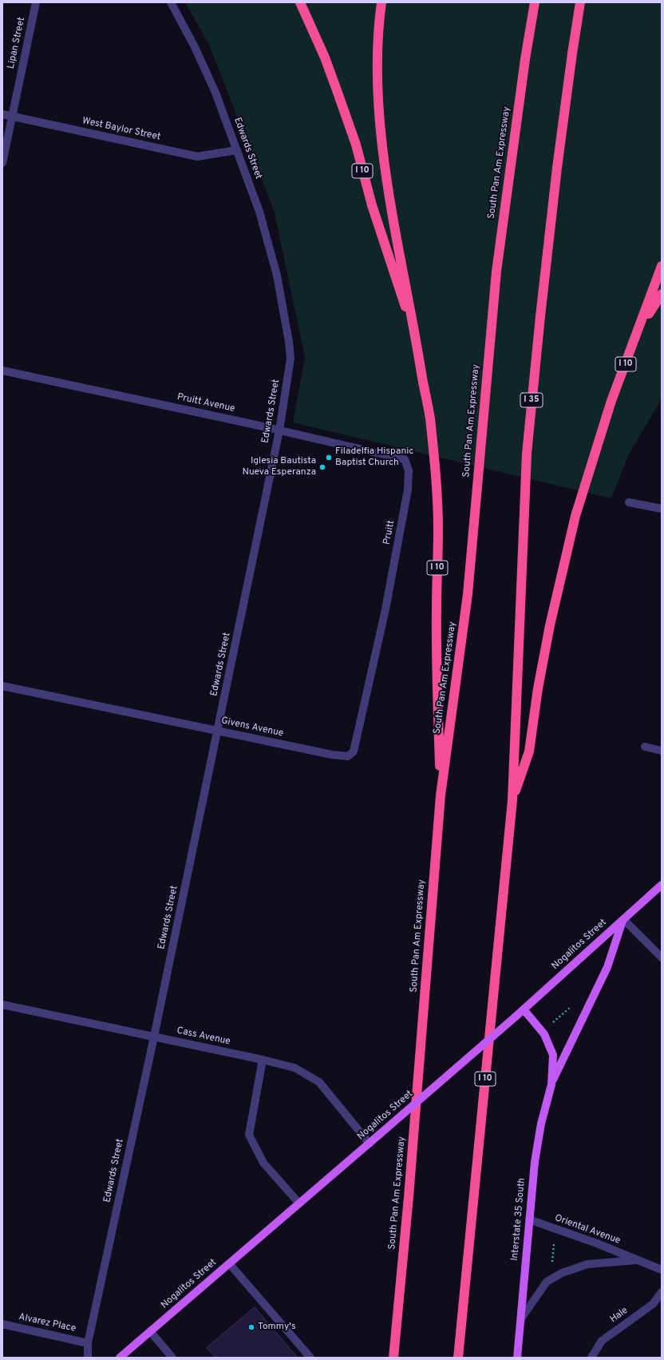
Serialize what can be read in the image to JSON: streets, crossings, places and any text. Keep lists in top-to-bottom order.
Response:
{
  "streets": {
    "highway": ["South Pan Am Expressway", "I 10", "I 35"],
    "main road": ["Nogalitos Street", "Interstate 35 South"],
    "street": [
      "Lipan Street",
      "West Baylor Street",
      "Edwards Street",
      "Pruitt Avenue",
      "Pruitt",
      "Givens Avenue",
      "Cass Avenue",
      "Oriental Avenue",
      "Hale",
      "Alvarez Place"
    ]
  },
  "crossings": [
    ["Lipan Street", "West Baylor Street"],
    ["West Baylor Street", "Edwards Street"],
    ["Edwards Street", "Pruitt Avenue"],
    ["Edwards Street", "Givens Avenue"],
    ["Edwards Street", "Cass Avenue"],
    ["Edwards Street", "Alvarez Place"],
    ["South Pan Am Expressway", "I 10"],
    ["I 10", "I 35"],
    ["Pruitt Avenue", "Pruitt"],
    ["Pruitt", "Givens Avenue"],
    ["Nogalitos Street", "Cass Avenue"],
    ["Nogalitos Street", "Interstate 35 South"],
    ["Interstate 35 South", "Oriental Avenue"]
  ],
  "places": ["Filadelfia Hispanic Baptist Church", "Iglesia Bautista Nueva Esperanza", "Tommy's"]
}
